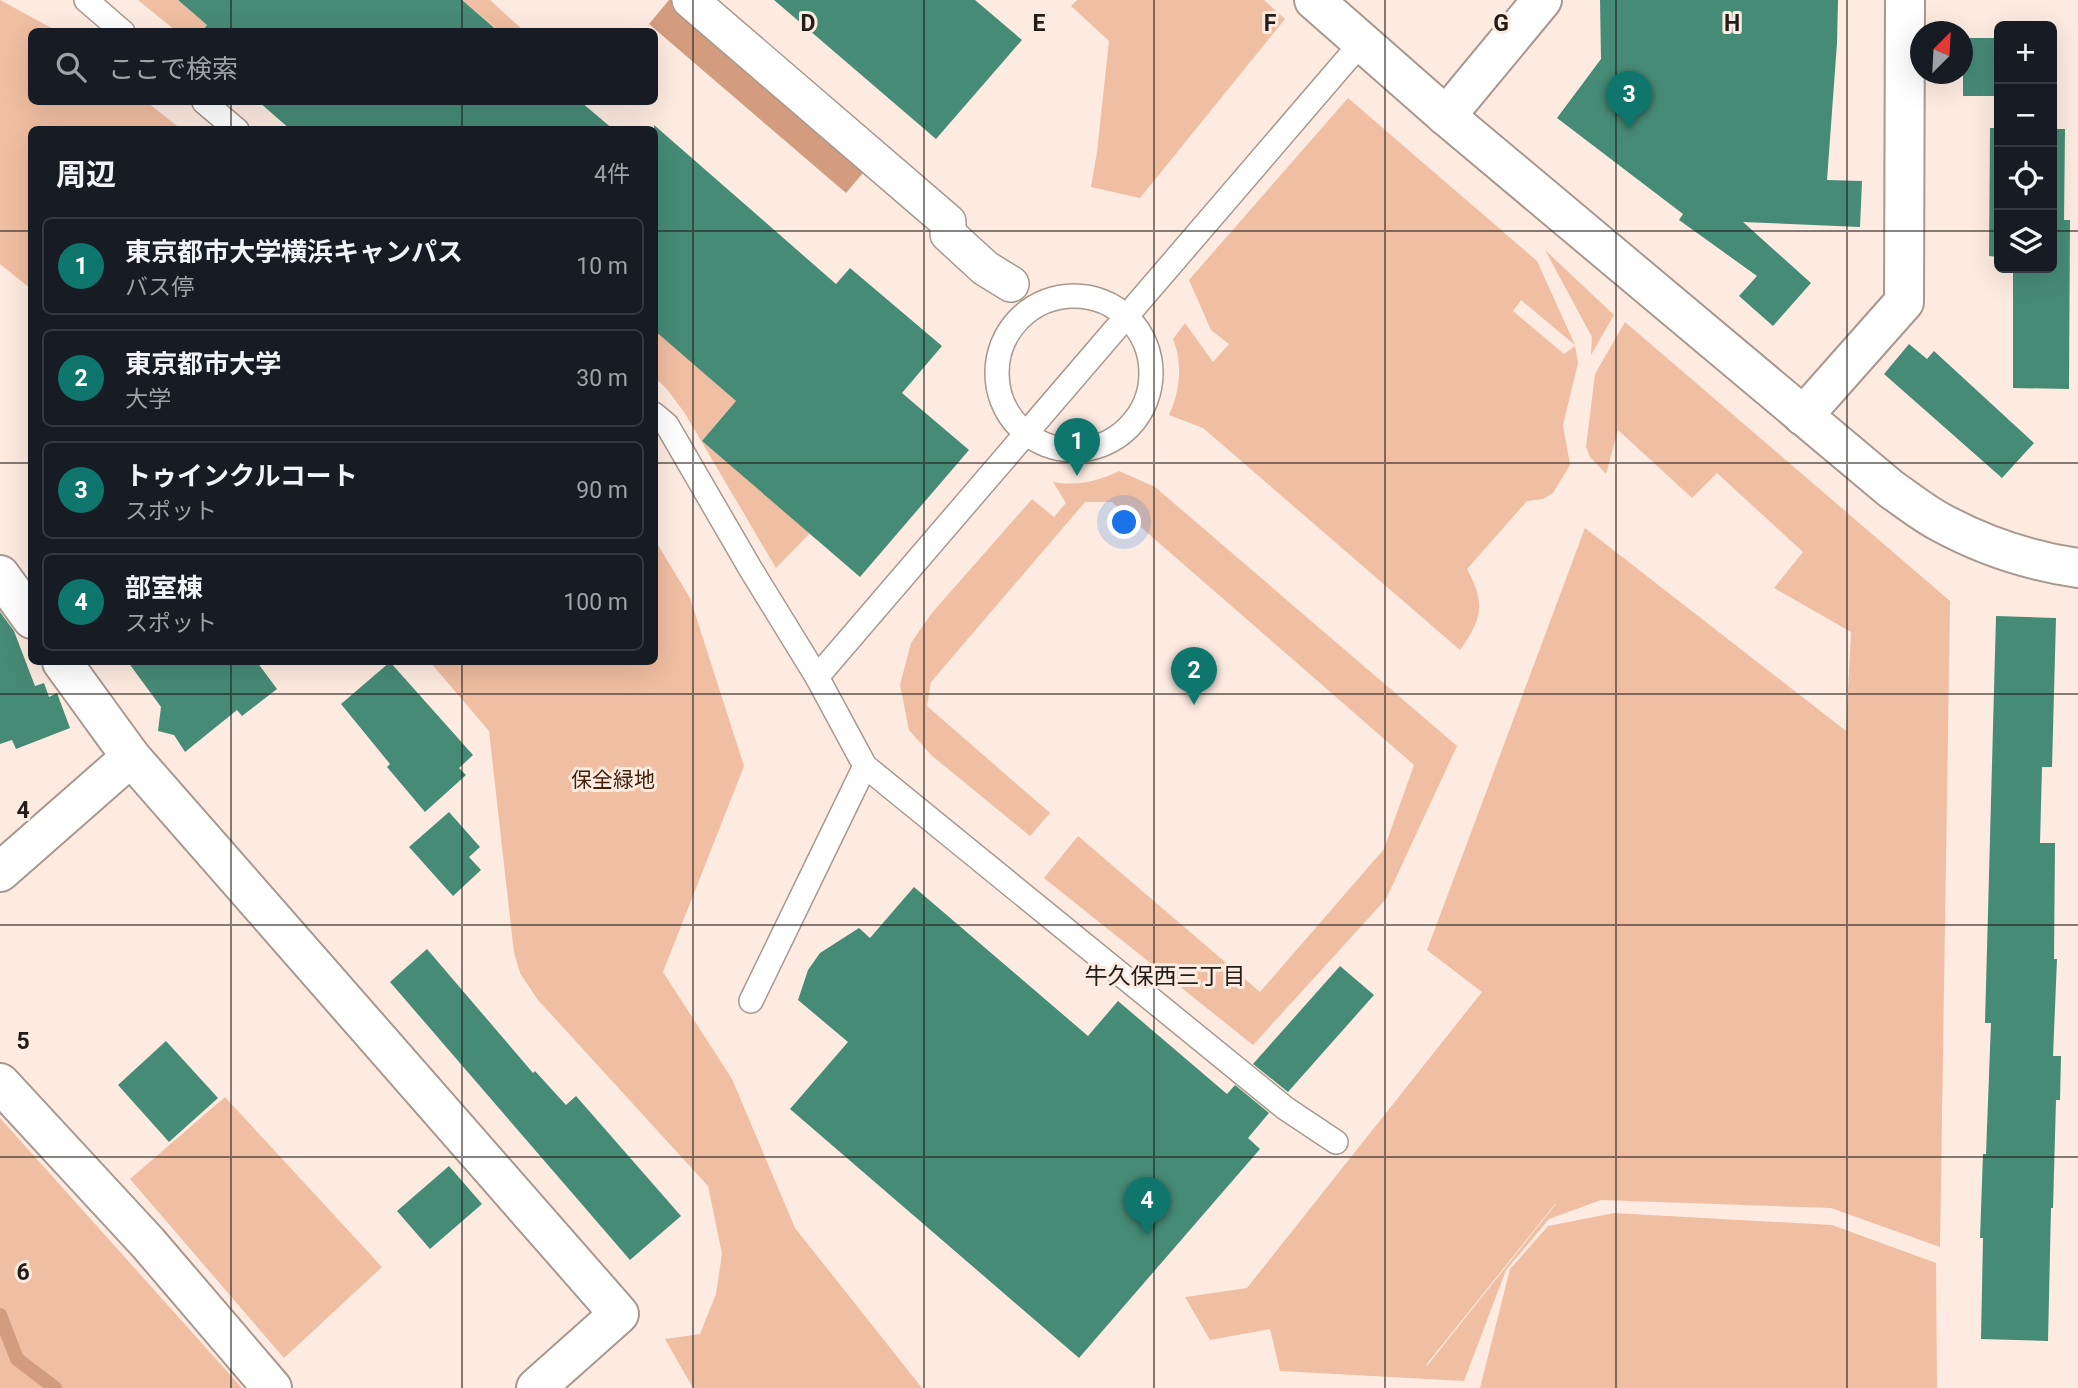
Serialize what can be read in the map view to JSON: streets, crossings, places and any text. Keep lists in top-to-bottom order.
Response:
{
  "districts": ["牛久保西三丁目"],
  "parks": ["保全緑地"],
  "north": "top right",
  "page": {
    "map_buttons": ["+", "−"],
    "search": "ここで検索",
    "pins": [
      "3",
      "1",
      "2",
      "4"
    ],
    "heading": ["周辺", "4件"],
    "list": [
      {
        "mark": "1",
        "name": "東京都市大学横浜キャンパス",
        "note": "バス停",
        "value": "10 m"
      },
      {
        "mark": "2",
        "name": "東京都市大学",
        "note": "大学",
        "value": "30 m"
      },
      {
        "mark": "3",
        "name": "トゥインクルコート",
        "note": "スポット",
        "value": "90 m"
      },
      {
        "mark": "4",
        "name": "部室棟",
        "note": "スポット",
        "value": "100 m"
      }
    ]
  },
  "grid": {
    "columns": [
      "D",
      "E",
      "F",
      "G",
      "H"
    ],
    "rows": ["4", "5", "6"]
  }
}
